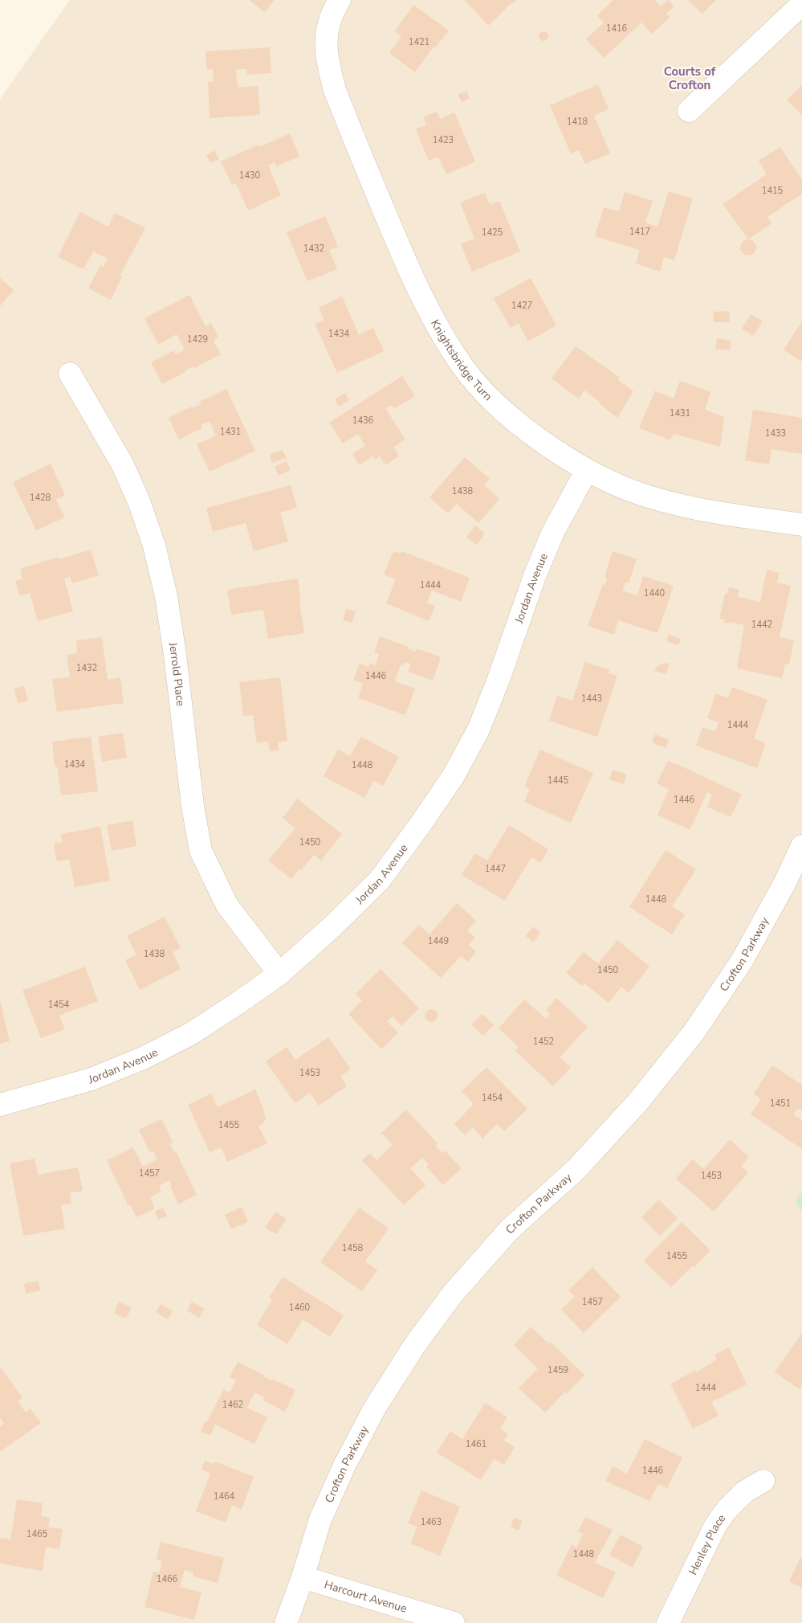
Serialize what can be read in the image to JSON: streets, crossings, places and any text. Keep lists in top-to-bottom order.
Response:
{
  "streets": {
    "street": [
      "Knightsbridge Turn",
      "Jordan Avenue",
      "Jerrold Place",
      "Crofton Parkway",
      "Henley Place",
      "Harcourt Avenue"
    ]
  },
  "crossings": [
    ["Knightsbridge Turn", "Jordan Avenue"],
    ["Jordan Avenue", "Jerrold Place"],
    ["Crofton Parkway", "Harcourt Avenue"]
  ],
  "districts": ["Courts of Crofton"],
  "house_numbers": [
    "1416",
    "1421",
    "1418",
    "1423",
    "1430",
    "1415",
    "1417",
    "1425",
    "1432",
    "1427",
    "1434",
    "1429",
    "1431",
    "1436",
    "1431",
    "1433",
    "1438",
    "1428",
    "1444",
    "1440",
    "1442",
    "1432",
    "1446",
    "1443",
    "1444",
    "1434",
    "1448",
    "1445",
    "1446",
    "1450",
    "1447",
    "1448",
    "1449",
    "1438",
    "1450",
    "1454",
    "1452",
    "1453",
    "1454",
    "1451",
    "1455",
    "1457",
    "1453",
    "1458",
    "1455",
    "1457",
    "1460",
    "1459",
    "1444",
    "1462",
    "1461",
    "1446",
    "1464",
    "1463",
    "1465",
    "1448",
    "1466"
  ]
}
